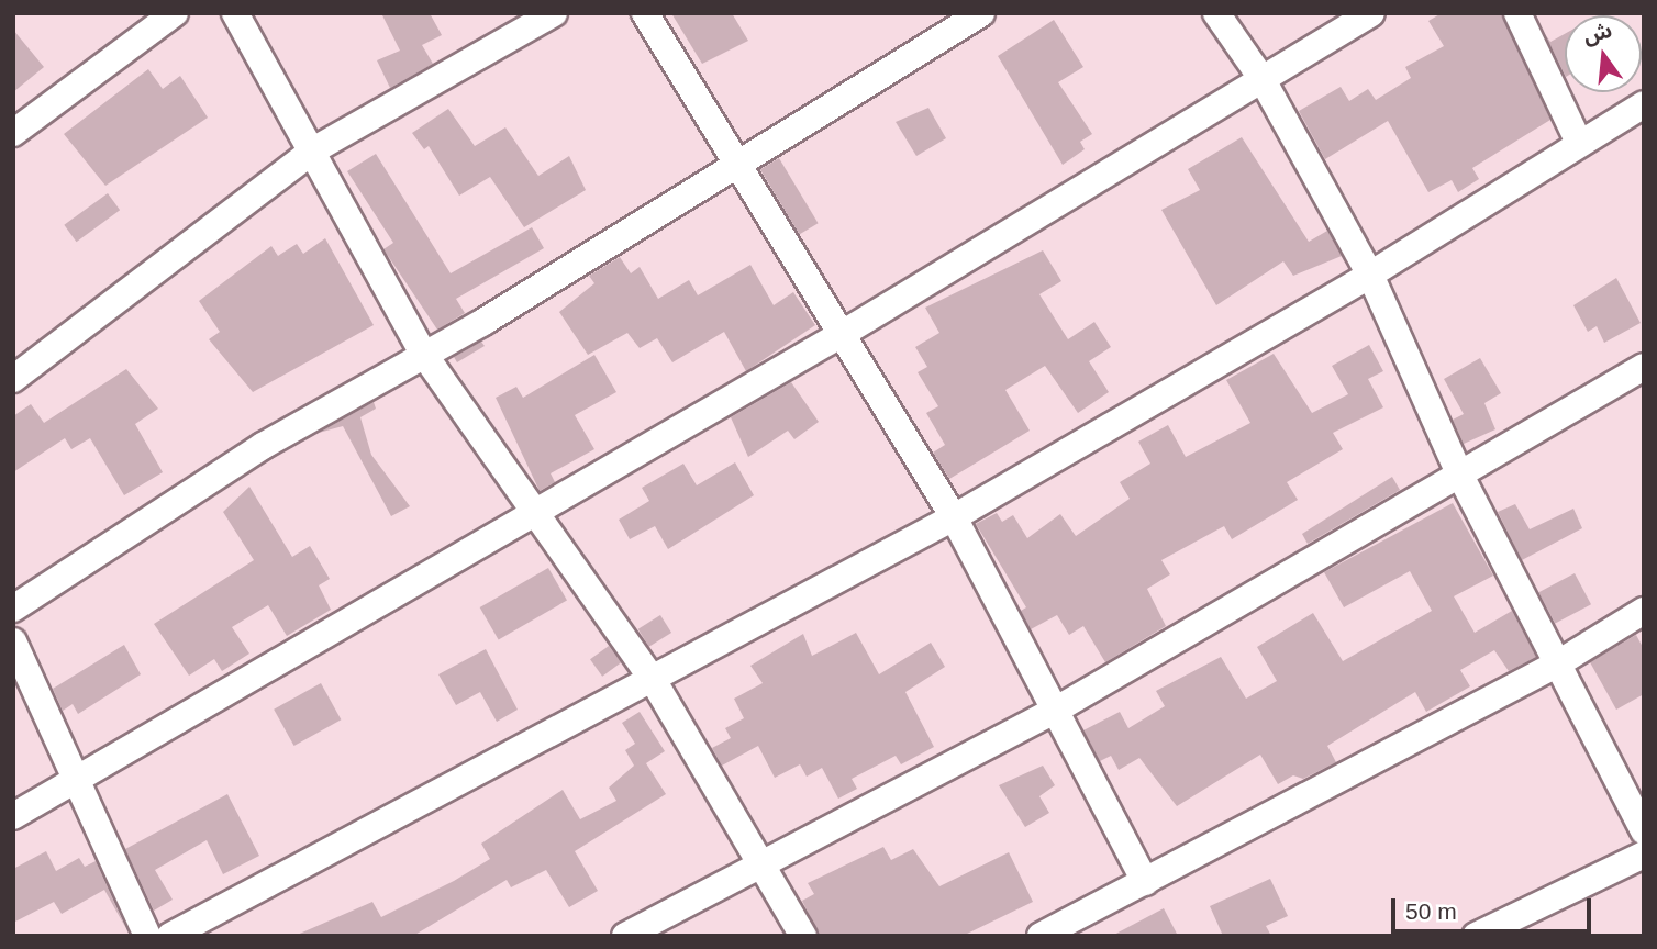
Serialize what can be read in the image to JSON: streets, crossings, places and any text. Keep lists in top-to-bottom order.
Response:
{
  "scale_bar": "50 m",
  "north": "top"
}
